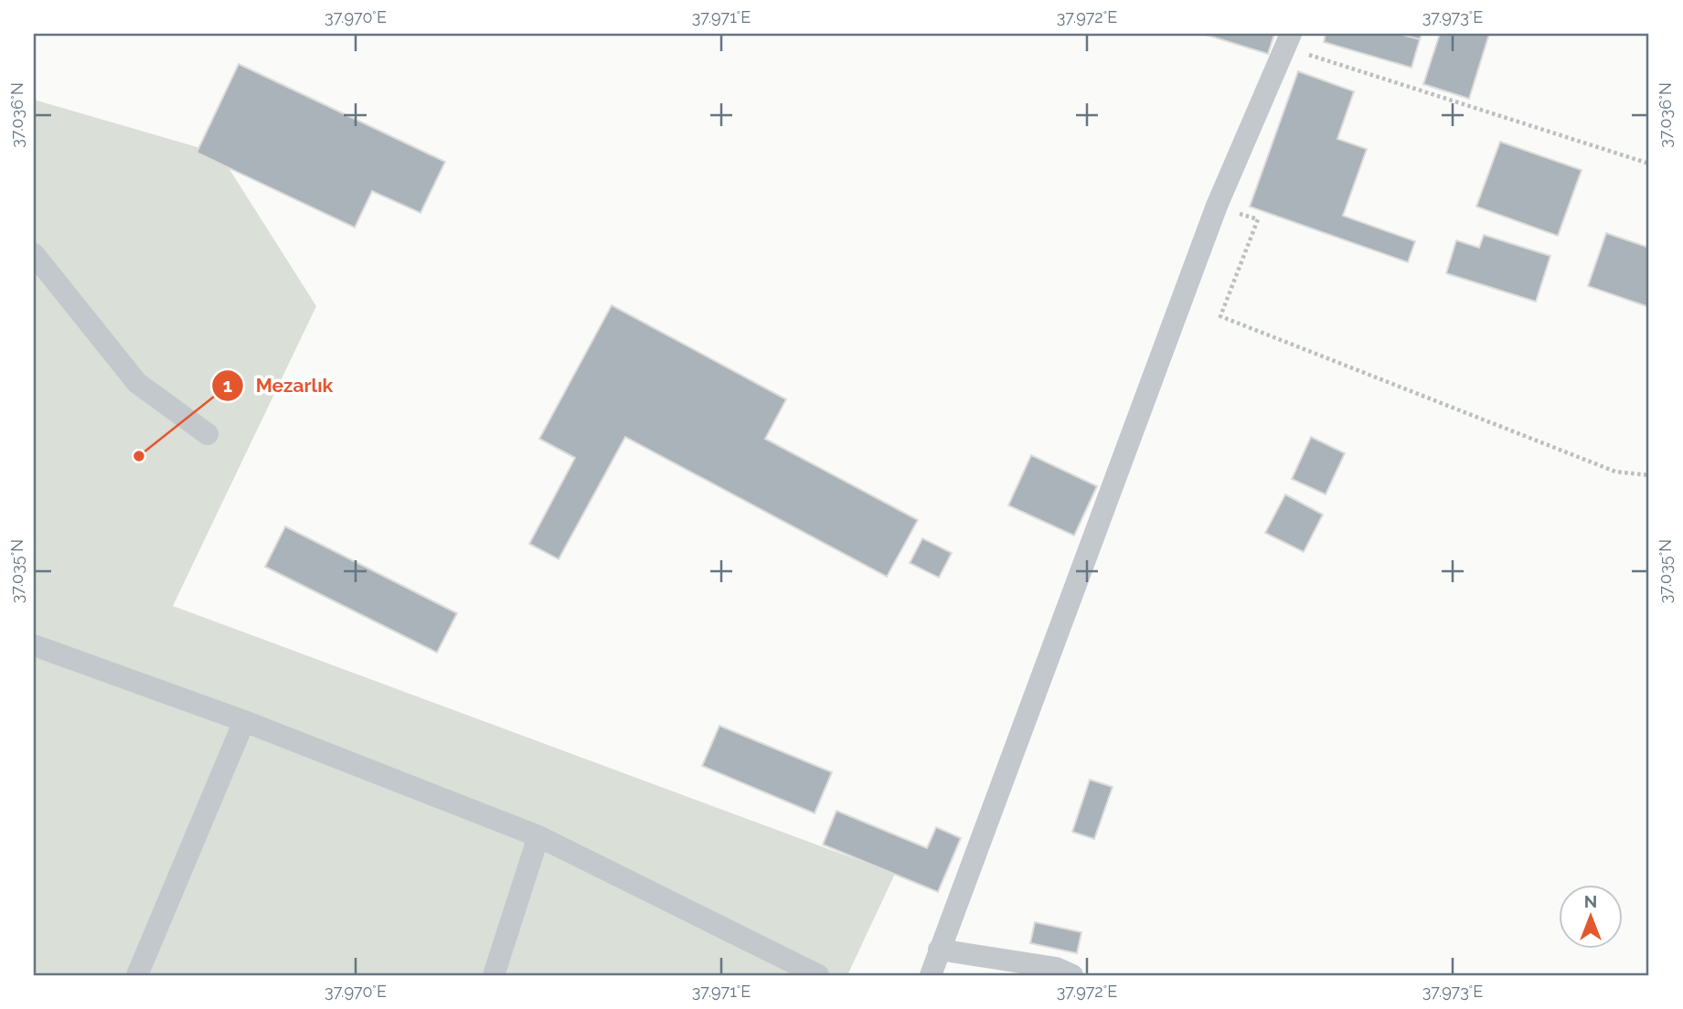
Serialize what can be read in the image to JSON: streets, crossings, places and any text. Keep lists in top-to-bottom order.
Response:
{
  "places": ["Mezarlık"],
  "north": "top",
  "coordinates": [
    "37.970°E",
    "37.971°E",
    "37.972°E",
    "37.973°E",
    "37.036°N",
    "37.035°N"
  ]
}
